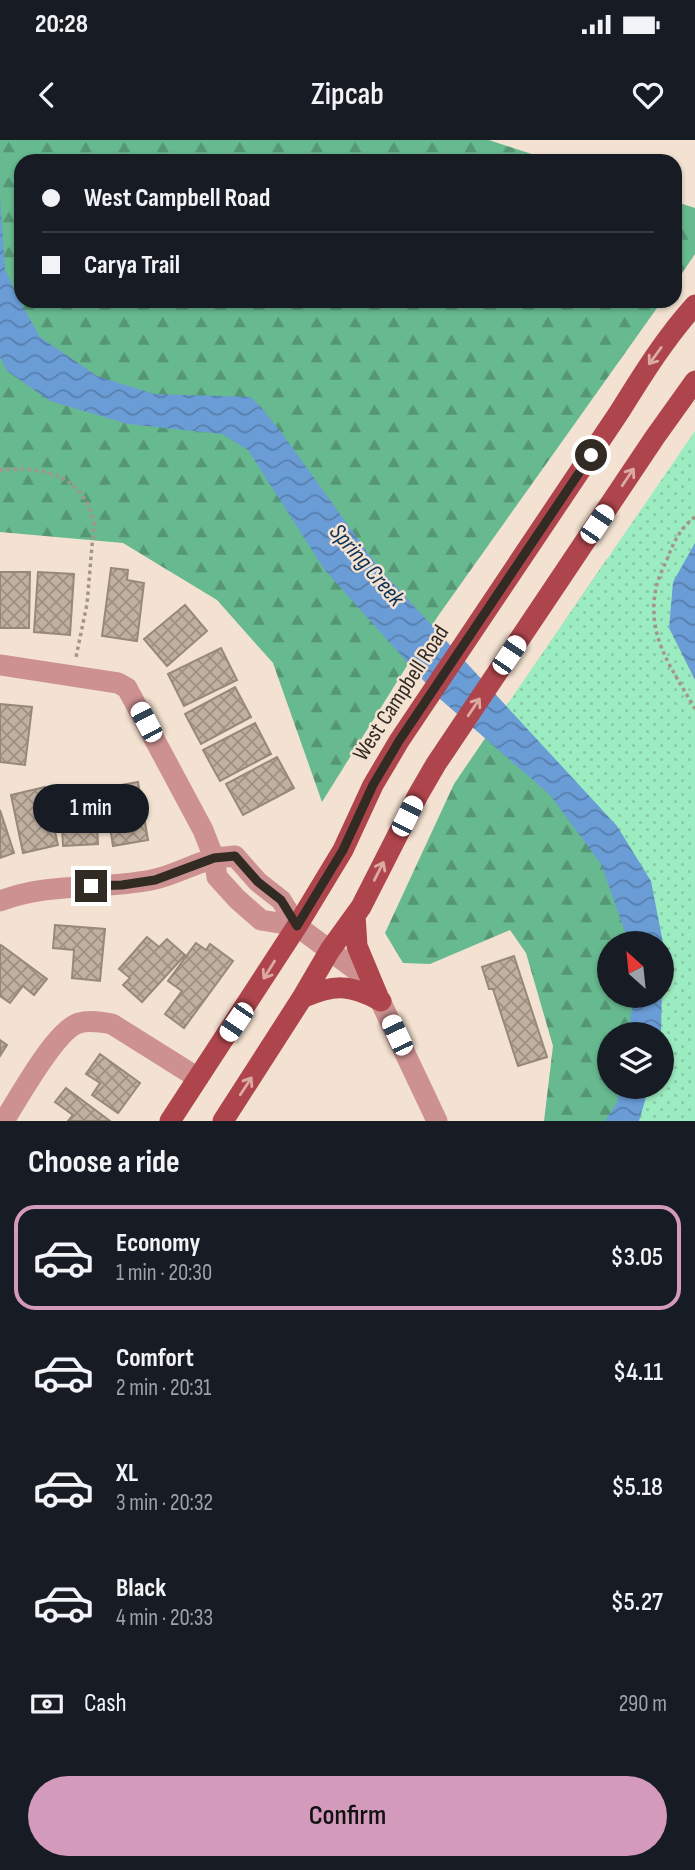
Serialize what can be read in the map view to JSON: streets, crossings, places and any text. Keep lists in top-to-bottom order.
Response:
{
  "streets": {
    "main road": ["West Campbell Road"]
  },
  "water": ["Spring Creek"],
  "north": "top left",
  "page": {
    "status": "20:28",
    "header": "Zipcab",
    "banner": ["West Campbell Road", "Carya Trail"],
    "bubble": "1 min",
    "heading": "Choose a ride",
    "list": [
      {
        "name": "Economy",
        "note": "1 min · 20:30",
        "value": "$3.05"
      },
      {
        "name": "Comfort",
        "note": "2 min · 20:31",
        "value": "$4.11"
      },
      {
        "name": "XL",
        "note": "3 min · 20:32",
        "value": "$5.18"
      },
      {
        "name": "Black",
        "note": "4 min · 20:33",
        "value": "$5.27"
      }
    ],
    "pay": ["Cash", "290 m"],
    "buttons": "Confirm"
  }
}
